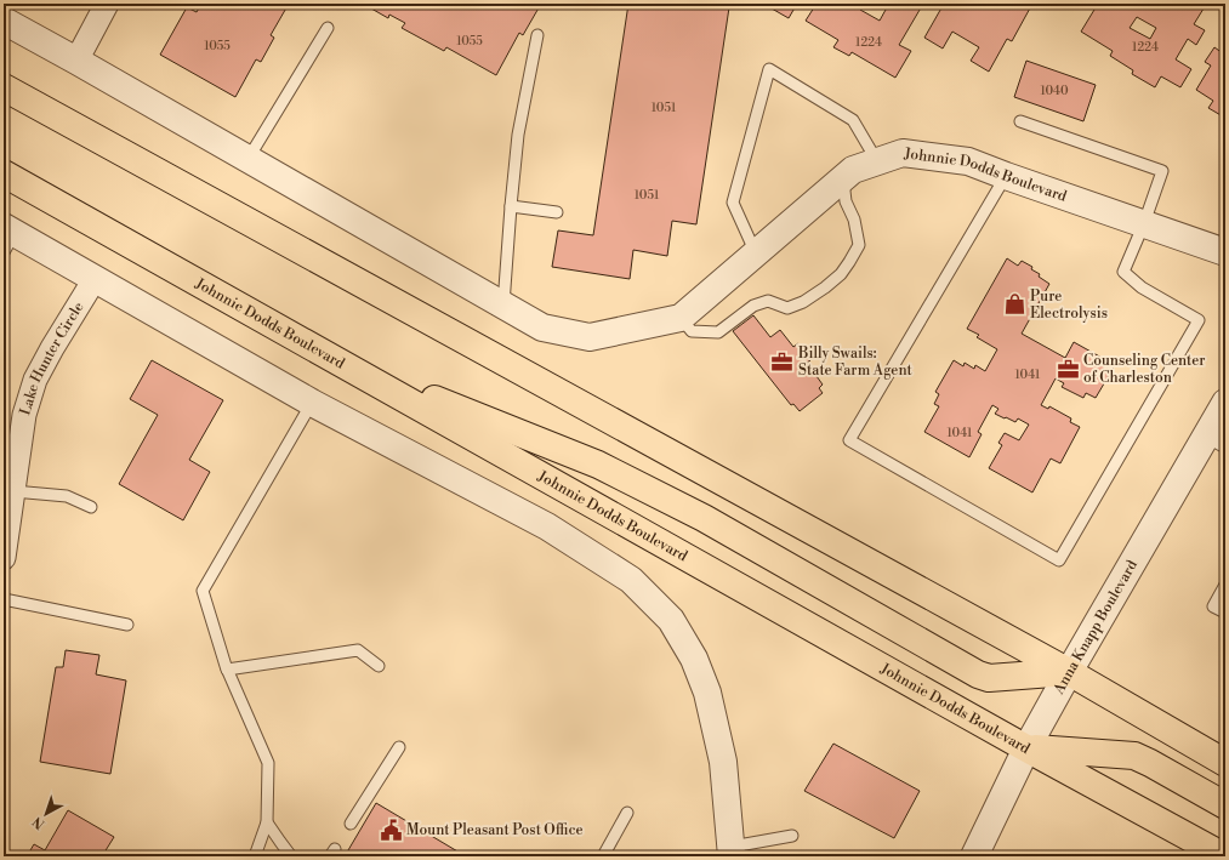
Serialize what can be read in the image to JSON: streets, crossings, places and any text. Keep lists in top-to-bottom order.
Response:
{
  "streets": {
    "highway": ["Johnnie Dodds Boulevard"],
    "street": ["Lake Hunter Circle", "Anna Knapp Boulevard"]
  },
  "crossings": [
    ["Johnnie Dodds Boulevard", "Anna Knapp Boulevard"]
  ],
  "places": {
    "shop": ["Pure Electrolysis"],
    "office": ["Billy Swails: State Farm Agent", "Counseling Center of Charleston"],
    "public building": ["Mount Pleasant Post Office"]
  },
  "house_numbers": [
    "1055",
    "1224",
    "1055",
    "1224",
    "1040",
    "1051",
    "1051",
    "1041",
    "1041"
  ],
  "north": "bottom left"
}
